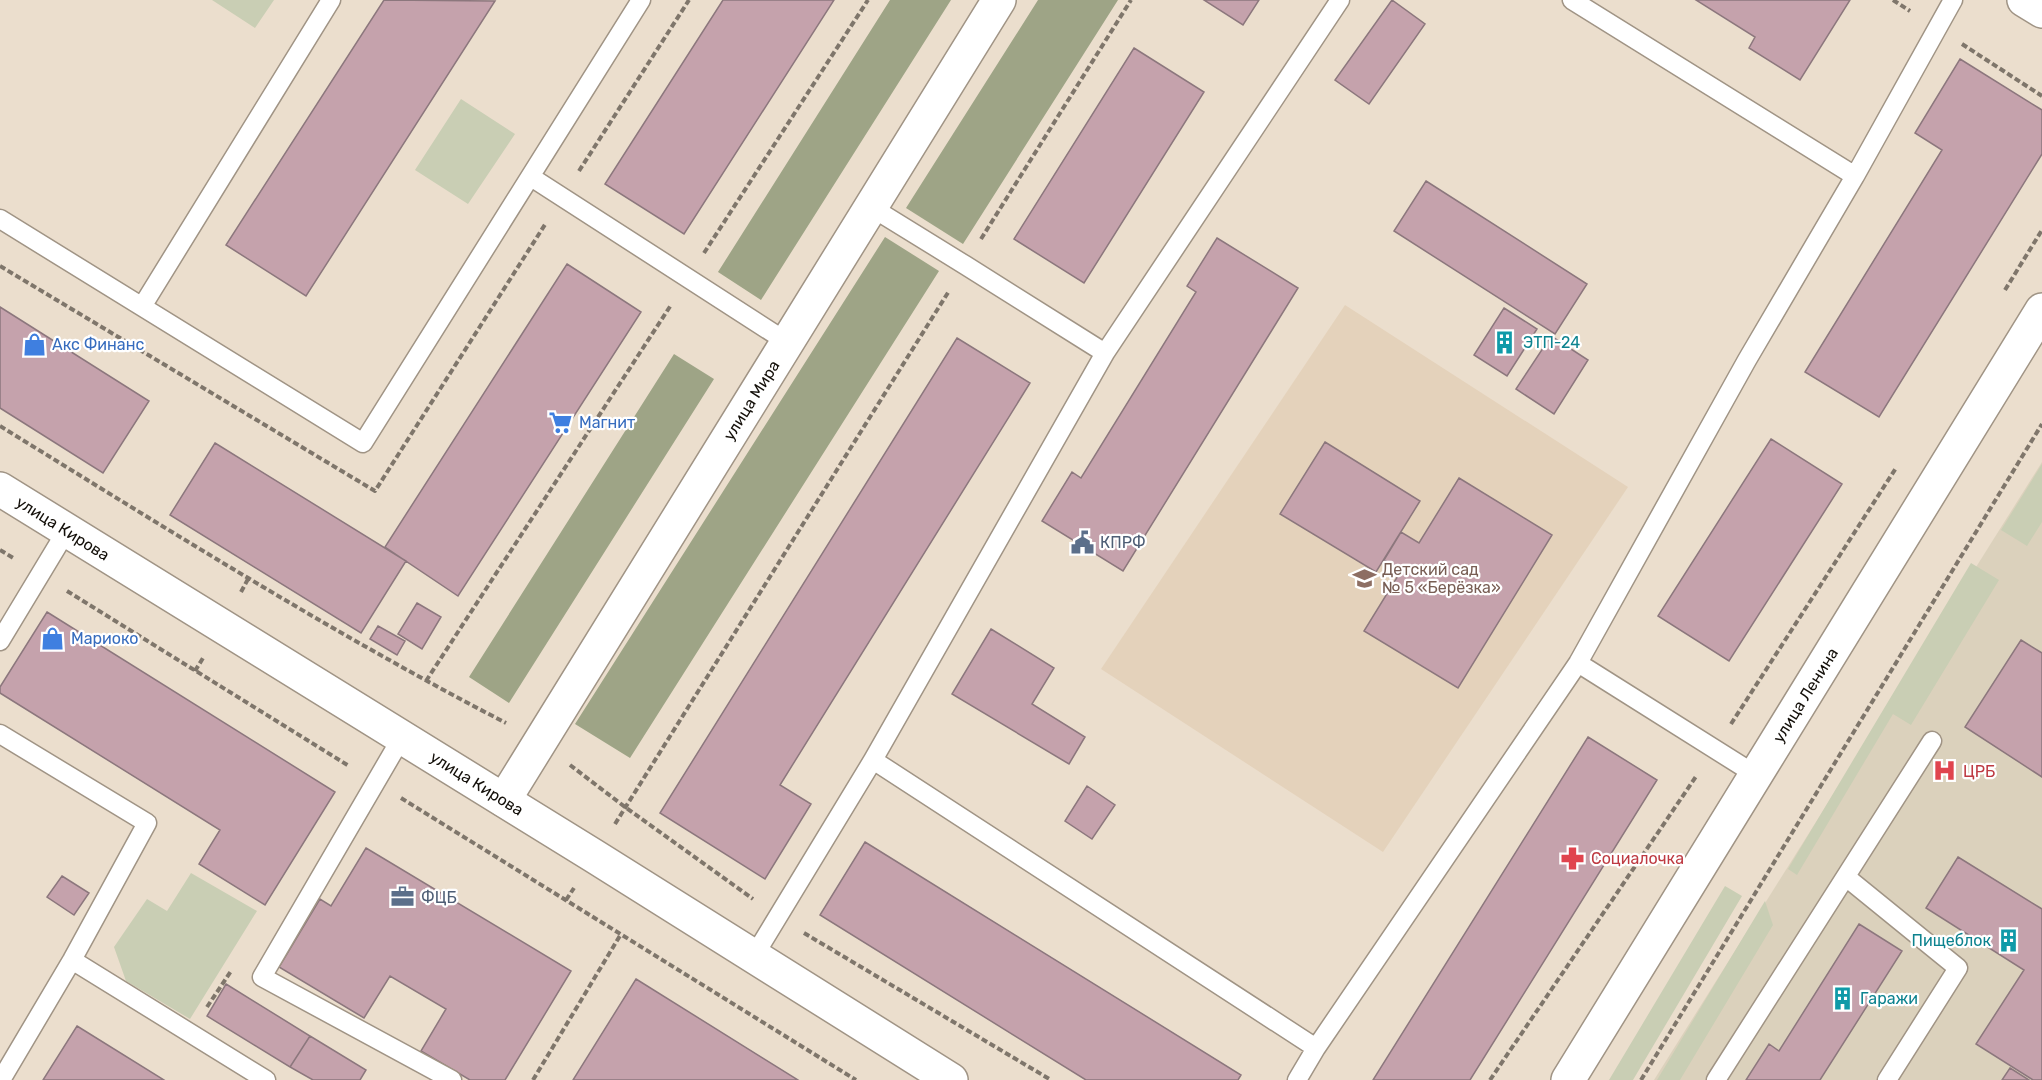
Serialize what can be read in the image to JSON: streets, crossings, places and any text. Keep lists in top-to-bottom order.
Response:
{
  "streets": {
    "main road": ["улица Мира", "улица Кирова", "улица Ленина"]
  },
  "crossings": [
    ["улица Мира", "улица Кирова"]
  ],
  "places": {
    "building": ["ЭТП-24", "Пищеблок", "Гаражи"],
    "shop": ["Акс Финанс", "Мариоко"],
    "supermarket": ["Магнит"],
    "public building": ["КПРФ"],
    "school or university": ["Детский сад № 5 «Берёзка»"],
    "hospital": ["ЦРБ"],
    "pharmacy": ["Социалочка"],
    "office": ["ФЦБ"]
  }
}
